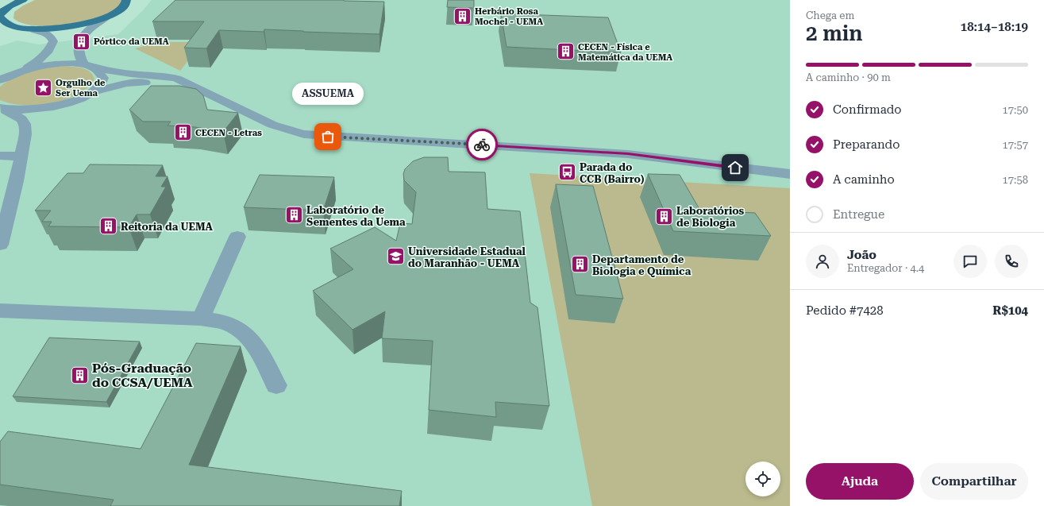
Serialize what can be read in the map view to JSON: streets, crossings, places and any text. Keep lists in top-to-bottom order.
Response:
{
  "places": {
    "building": [
      "Herbário Rosa Mochel - UEMA",
      "Pórtico da UEMA",
      "CECEN - Física e Matemática da UEMA",
      "CECEN - Letras",
      "Laboratório de Sementes da Uema",
      "Laboratórios de Biologia",
      "Reitoria da UEMA",
      "Departamento de Biologia e Química",
      "Pós-Graduação do CCSA/UEMA"
    ],
    "place": ["Orgulho de Ser Uema"],
    "other": ["ASSUEMA"],
    "bus stop": ["Parada do CCB (Bairro)"],
    "school or university": ["Universidade Estadual do Maranhão - UEMA"]
  },
  "page": {
    "heading": ["2 min", "Chega em", "18:14–18:19"],
    "panel": [
      "João",
      "Entregador · 4.4",
      "Pedido #7428",
      "R$104"
    ],
    "bar": "A caminho · 90 m",
    "bubble": "ASSUEMA",
    "list": [
      ["Confirmado", "17:50"],
      ["Preparando", "17:57"],
      ["A caminho", "17:58"],
      "Entregue"
    ],
    "buttons": ["Ajuda", "Compartilhar"]
  }
}
